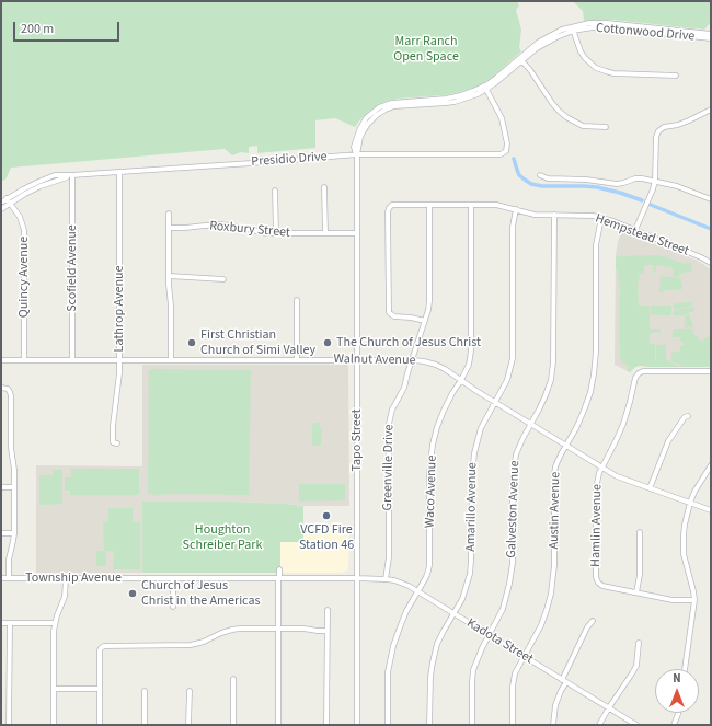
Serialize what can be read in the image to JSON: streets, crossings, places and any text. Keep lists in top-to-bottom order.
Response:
{
  "streets": {
    "street": [
      "Cottonwood Drive",
      "Presidio Drive",
      "Roxbury Street",
      "Hempstead Street",
      "Scofield Avenue",
      "Quincy Avenue",
      "Lathrop Avenue",
      "Walnut Avenue",
      "Tapo Street",
      "Greenville Drive",
      "Waco Avenue",
      "Amarillo Avenue",
      "Galveston Avenue",
      "Austin Avenue",
      "Hamlin Avenue",
      "Township Avenue",
      "Kadota Street"
    ]
  },
  "crossings": [
    ["Cottonwood Drive", "Presidio Drive"],
    ["Cottonwood Drive", "Tapo Street"],
    ["Presidio Drive", "Scofield Avenue"],
    ["Presidio Drive", "Quincy Avenue"],
    ["Presidio Drive", "Lathrop Avenue"],
    ["Presidio Drive", "Tapo Street"],
    ["Roxbury Street", "Tapo Street"],
    ["Hempstead Street", "Greenville Drive"],
    ["Hempstead Street", "Waco Avenue"],
    ["Hempstead Street", "Amarillo Avenue"],
    ["Hempstead Street", "Galveston Avenue"],
    ["Hempstead Street", "Austin Avenue"],
    ["Scofield Avenue", "Walnut Avenue"],
    ["Quincy Avenue", "Walnut Avenue"],
    ["Lathrop Avenue", "Walnut Avenue"],
    ["Walnut Avenue", "Tapo Street"],
    ["Walnut Avenue", "Greenville Drive"],
    ["Walnut Avenue", "Waco Avenue"],
    ["Walnut Avenue", "Amarillo Avenue"],
    ["Walnut Avenue", "Galveston Avenue"],
    ["Walnut Avenue", "Austin Avenue"],
    ["Walnut Avenue", "Hamlin Avenue"],
    ["Tapo Street", "Township Avenue"],
    ["Tapo Street", "Kadota Street"],
    ["Greenville Drive", "Kadota Street"],
    ["Waco Avenue", "Kadota Street"],
    ["Amarillo Avenue", "Kadota Street"],
    ["Galveston Avenue", "Kadota Street"],
    ["Austin Avenue", "Kadota Street"],
    ["Township Avenue", "Kadota Street"]
  ],
  "parks": ["Marr Ranch Open Space", "Houghton Schreiber Park"],
  "places": [
    "First Christian Church of Simi Valley",
    "The Church of Jesus Christ",
    "VCFD Fire Station 46",
    "Church of Jesus Christ in the Americas"
  ],
  "scale_bar": "200 m",
  "north": "top"
}
